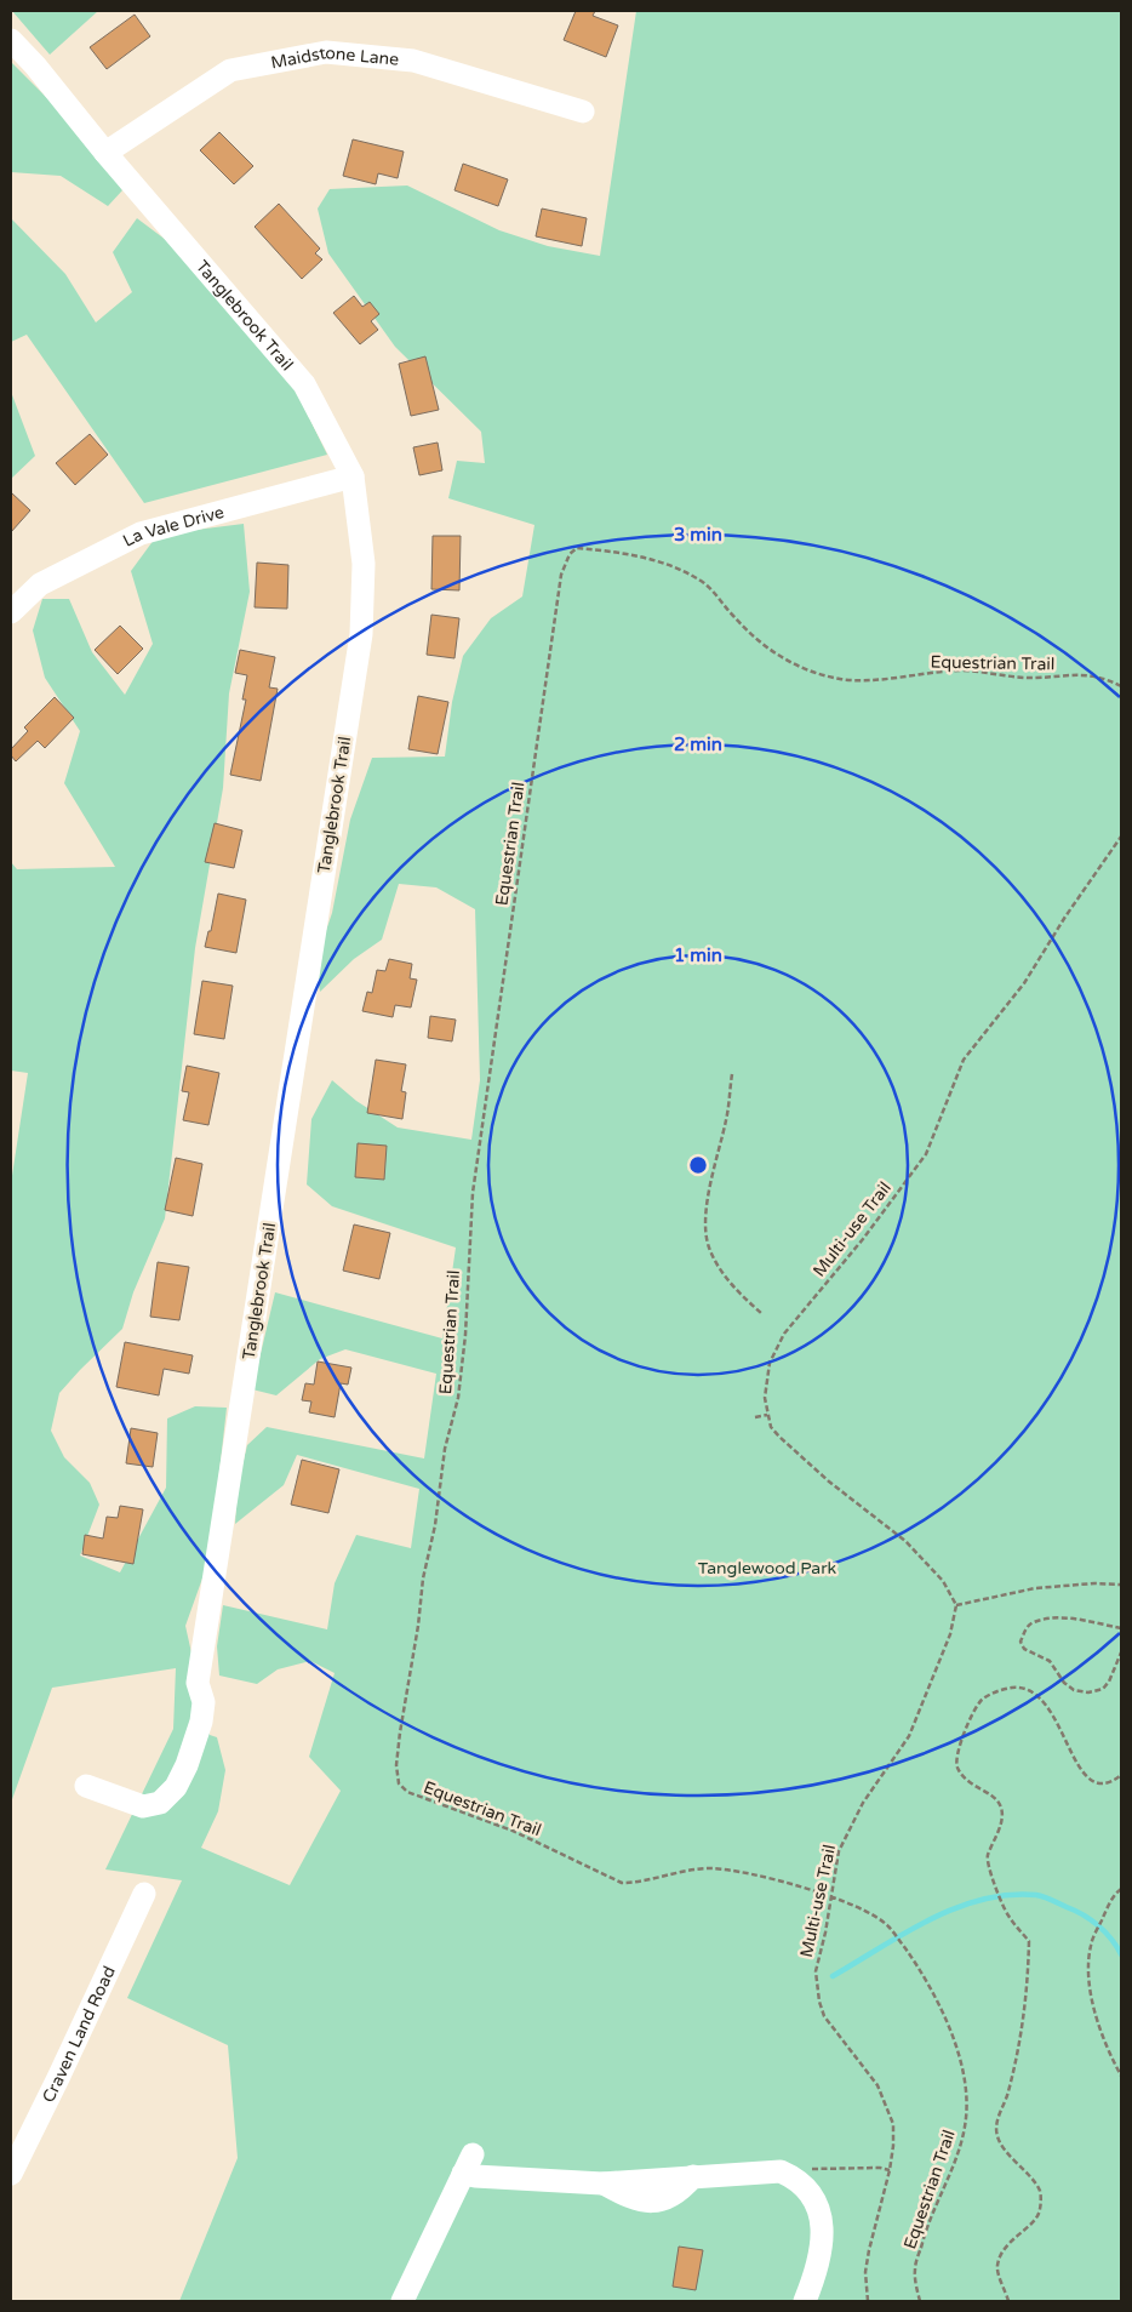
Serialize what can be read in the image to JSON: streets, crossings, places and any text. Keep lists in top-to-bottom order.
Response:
{
  "streets": {
    "street": [
      "Maidstone Lane",
      "Tanglebrook Trail",
      "La Vale Drive",
      "Craven Land Road"
    ],
    "path": ["Equestrian Trail", "Multi-use Trail"]
  },
  "crossings": [
    ["Maidstone Lane", "Tanglebrook Trail"],
    ["Tanglebrook Trail", "La Vale Drive"],
    ["Equestrian Trail", "Multi-use Trail"]
  ],
  "parks": ["Tanglewood Park"],
  "rings": ["3 min", "2 min", "1 min"]
}
